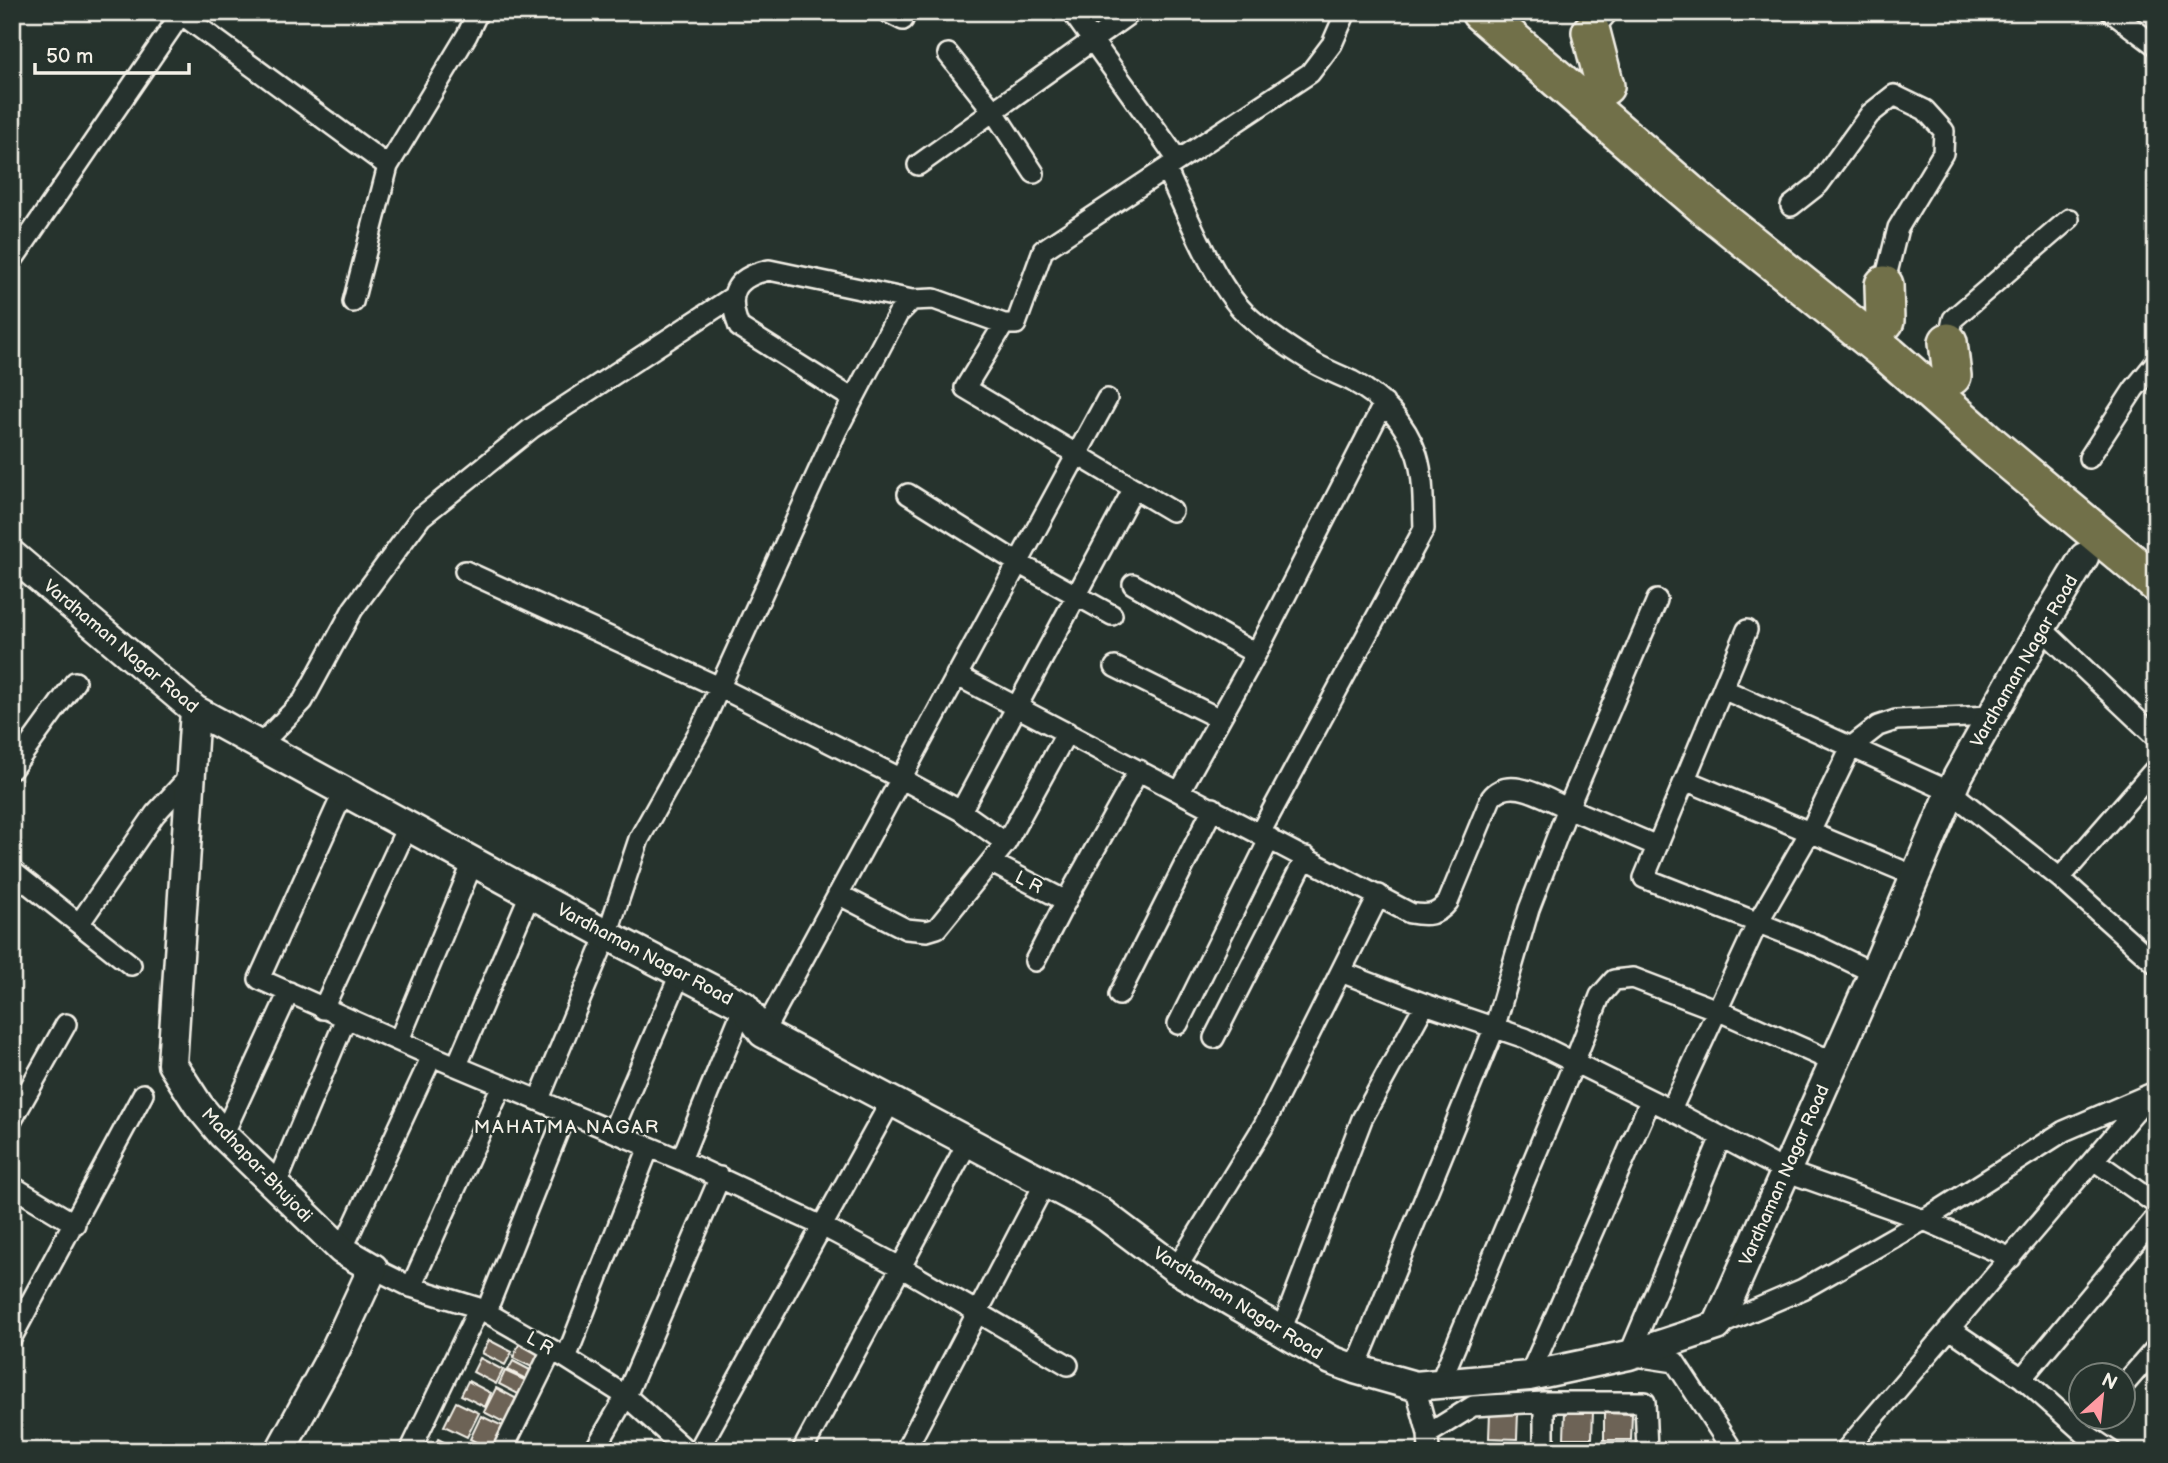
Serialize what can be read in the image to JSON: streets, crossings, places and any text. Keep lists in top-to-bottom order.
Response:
{
  "streets": {
    "street": ["Vardhaman Nagar Road", "L R", "Madhapar-Bhujodi"]
  },
  "crossings": [
    ["Vardhaman Nagar Road", "Madhapar-Bhujodi"],
    ["L R", "Madhapar-Bhujodi"]
  ],
  "districts": ["MAHATMA NAGAR"],
  "scale_bar": "50 m",
  "north": "top right"
}
